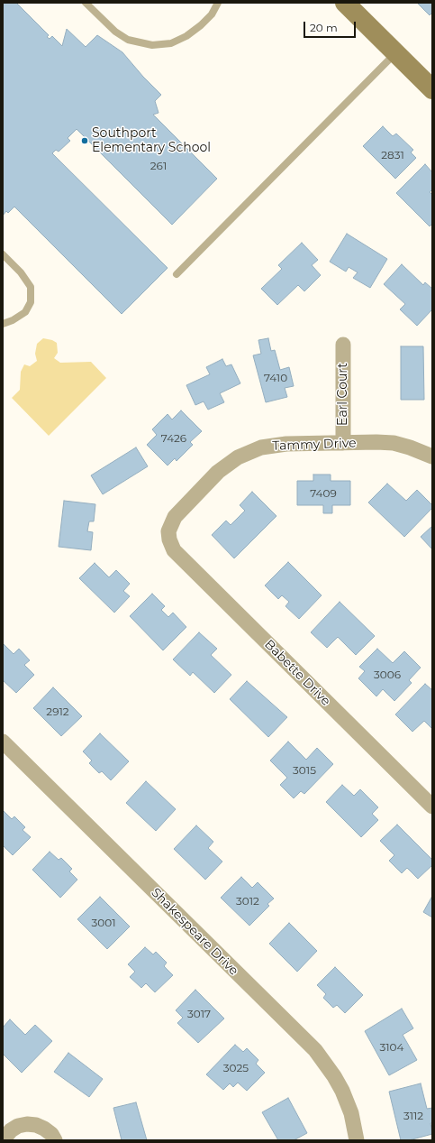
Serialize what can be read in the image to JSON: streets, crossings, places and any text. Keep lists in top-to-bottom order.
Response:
{
  "streets": {
    "street": [
      "Earl Court",
      "Tammy Drive",
      "Babette Drive",
      "Shakespeare Drive"
    ]
  },
  "crossings": [
    ["Earl Court", "Tammy Drive"],
    ["Tammy Drive", "Babette Drive"]
  ],
  "places": ["Southport Elementary School"],
  "house_numbers": [
    "2831",
    "261",
    "7410",
    "7426",
    "7409",
    "3006",
    "2912",
    "3015",
    "3012",
    "3001",
    "3017",
    "3104",
    "3025",
    "3112"
  ],
  "scale_bar": "20 m"
}
